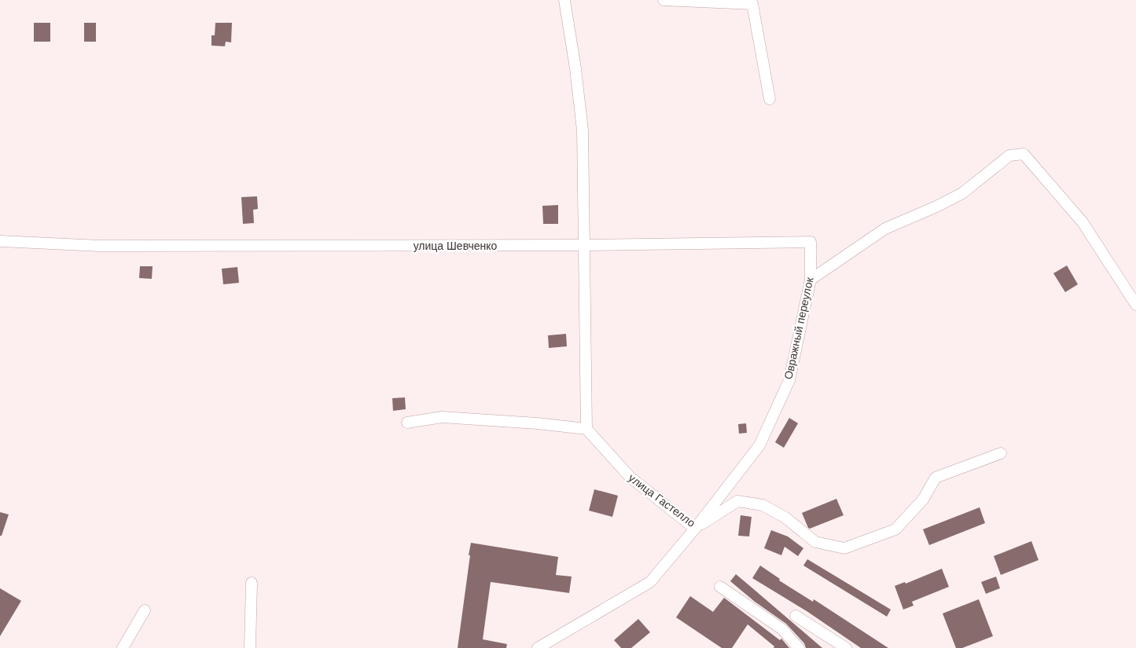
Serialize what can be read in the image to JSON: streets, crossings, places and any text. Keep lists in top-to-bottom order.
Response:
{
  "streets": {
    "street": ["улица Шевченко", "Овражный переулок", "улица Гастелло"]
  },
  "crossings": [
    ["улица Шевченко", "Овражный переулок"],
    ["Овражный переулок", "улица Гастелло"]
  ]
}
